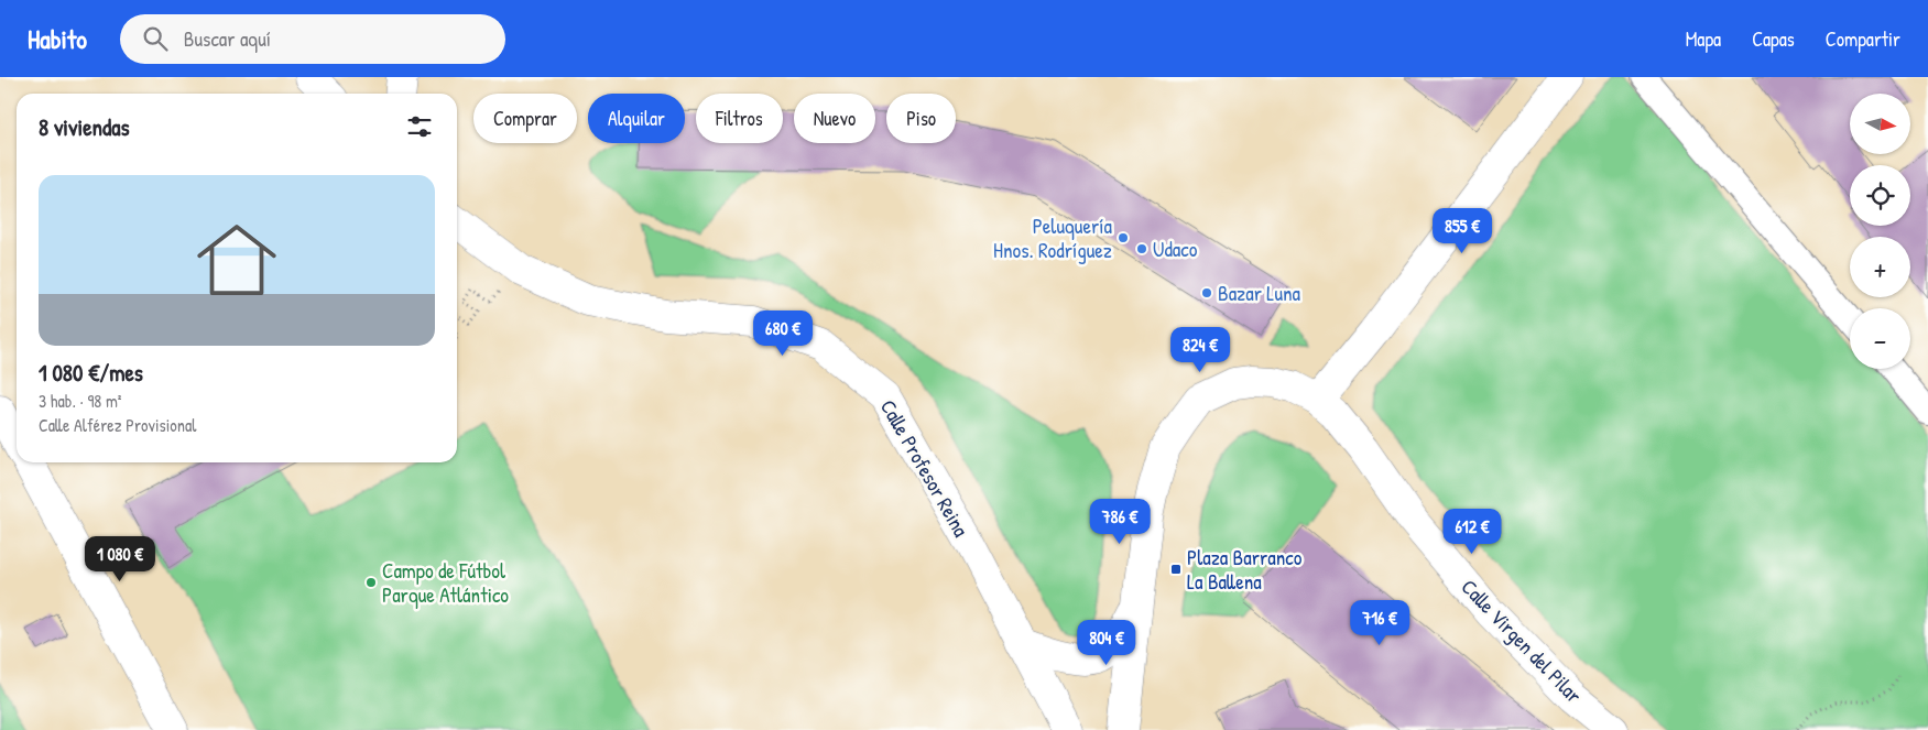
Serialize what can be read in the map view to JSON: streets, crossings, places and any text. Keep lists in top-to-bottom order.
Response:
{
  "streets": {
    "street": ["Calle Profesor Reina", "Calle Virgen del Pilar"]
  },
  "places": {
    "other": [
      "Peluquería Hnos. Rodríguez",
      "Udaco",
      "Bazar Luna",
      "Campo de Fútbol Parque Atlántico"
    ],
    "transit": ["Plaza Barranco La Ballena"]
  },
  "north": "right",
  "page": {
    "header": "Habito",
    "search": "Buscar aquí",
    "nav": ["Mapa", "Capas", "Compartir"],
    "map_buttons": ["+", "−"],
    "chip": [
      "Comprar",
      "Alquilar",
      "Filtros",
      "Nuevo",
      "Piso"
    ],
    "heading": "8 viviendas",
    "list": [
      {
        "name": "1 080 €/mes",
        "note": "3 hab. · 98 m² · Calle Alférez Provisional"
      }
    ],
    "price": [
      "855 €",
      "680 €",
      "824 €",
      "786 €",
      "612 €",
      "1 080 €",
      "716 €",
      "804 €"
    ]
  }
}
